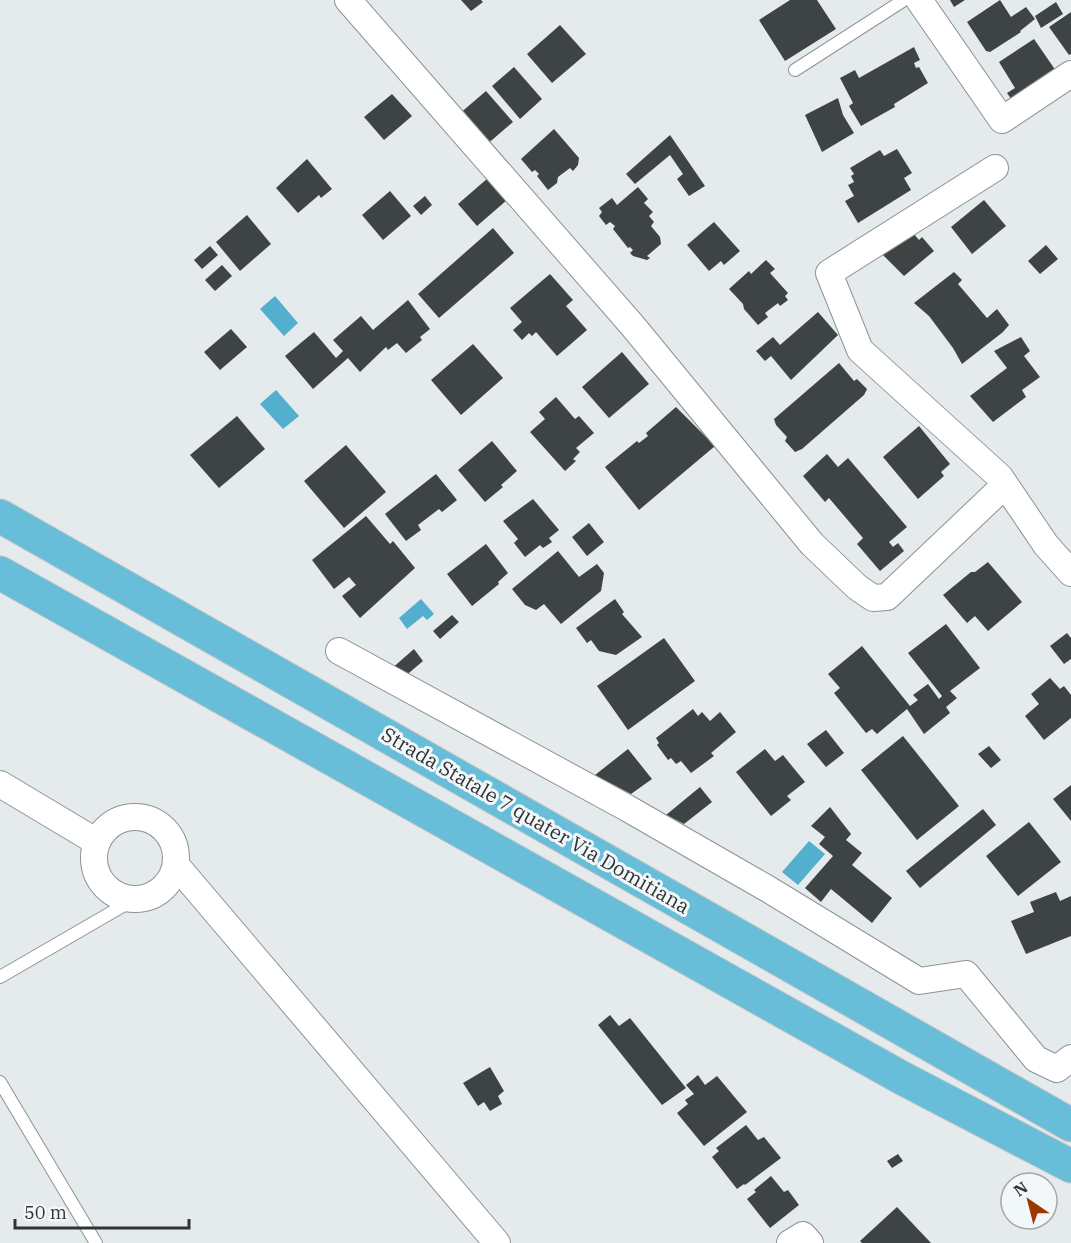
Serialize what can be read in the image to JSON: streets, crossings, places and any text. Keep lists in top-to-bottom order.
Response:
{
  "streets": {
    "highway": ["Strada Statale 7 quater Via Domitiana"]
  },
  "scale_bar": "50 m",
  "north": "top left"
}
